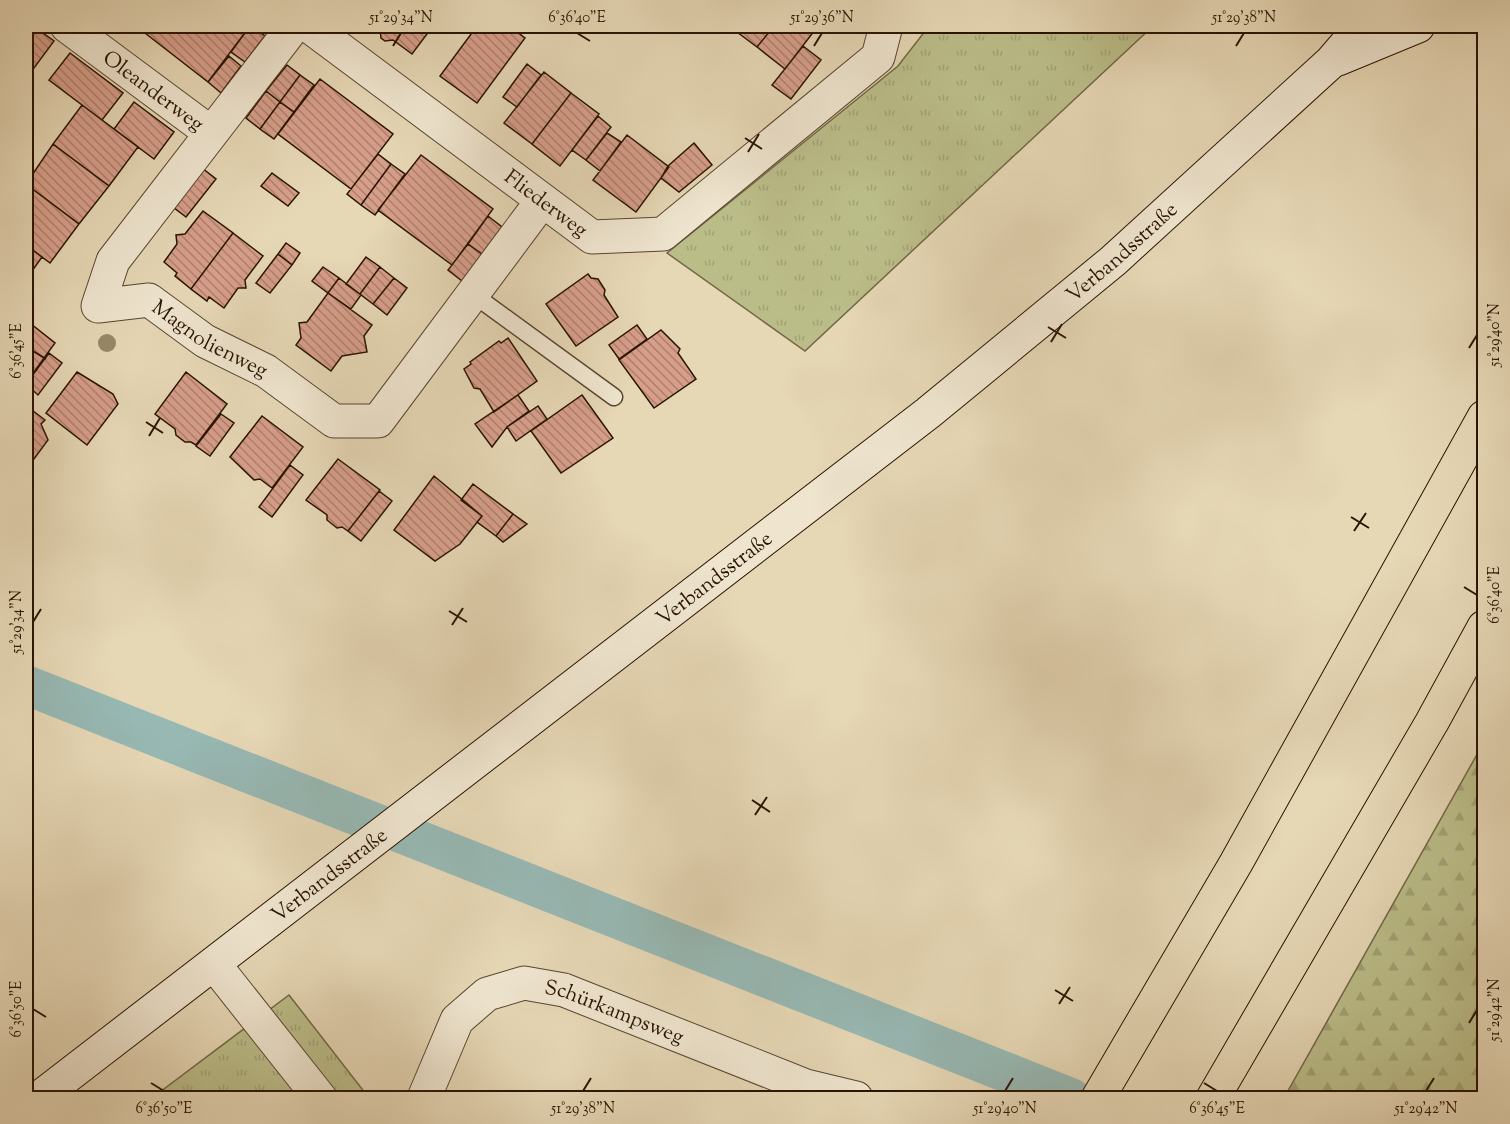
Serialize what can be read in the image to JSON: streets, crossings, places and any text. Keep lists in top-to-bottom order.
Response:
{
  "streets": {
    "street": [
      "Oleanderweg",
      "Fliederweg",
      "Verbandsstraße",
      "Magnolienweg",
      "Schürkampsweg"
    ]
  },
  "crossings": [
    ["Oleanderweg", "Magnolienweg"],
    ["Fliederweg", "Magnolienweg"]
  ],
  "coordinates": [
    "51°29'34\"N",
    "6°36'40\"E",
    "51°29'36\"N",
    "51°29'38\"N",
    "51°29'40\"N",
    "6°36'45\"E",
    "6°36'50\"E",
    "51°29'42\"N"
  ]
}
